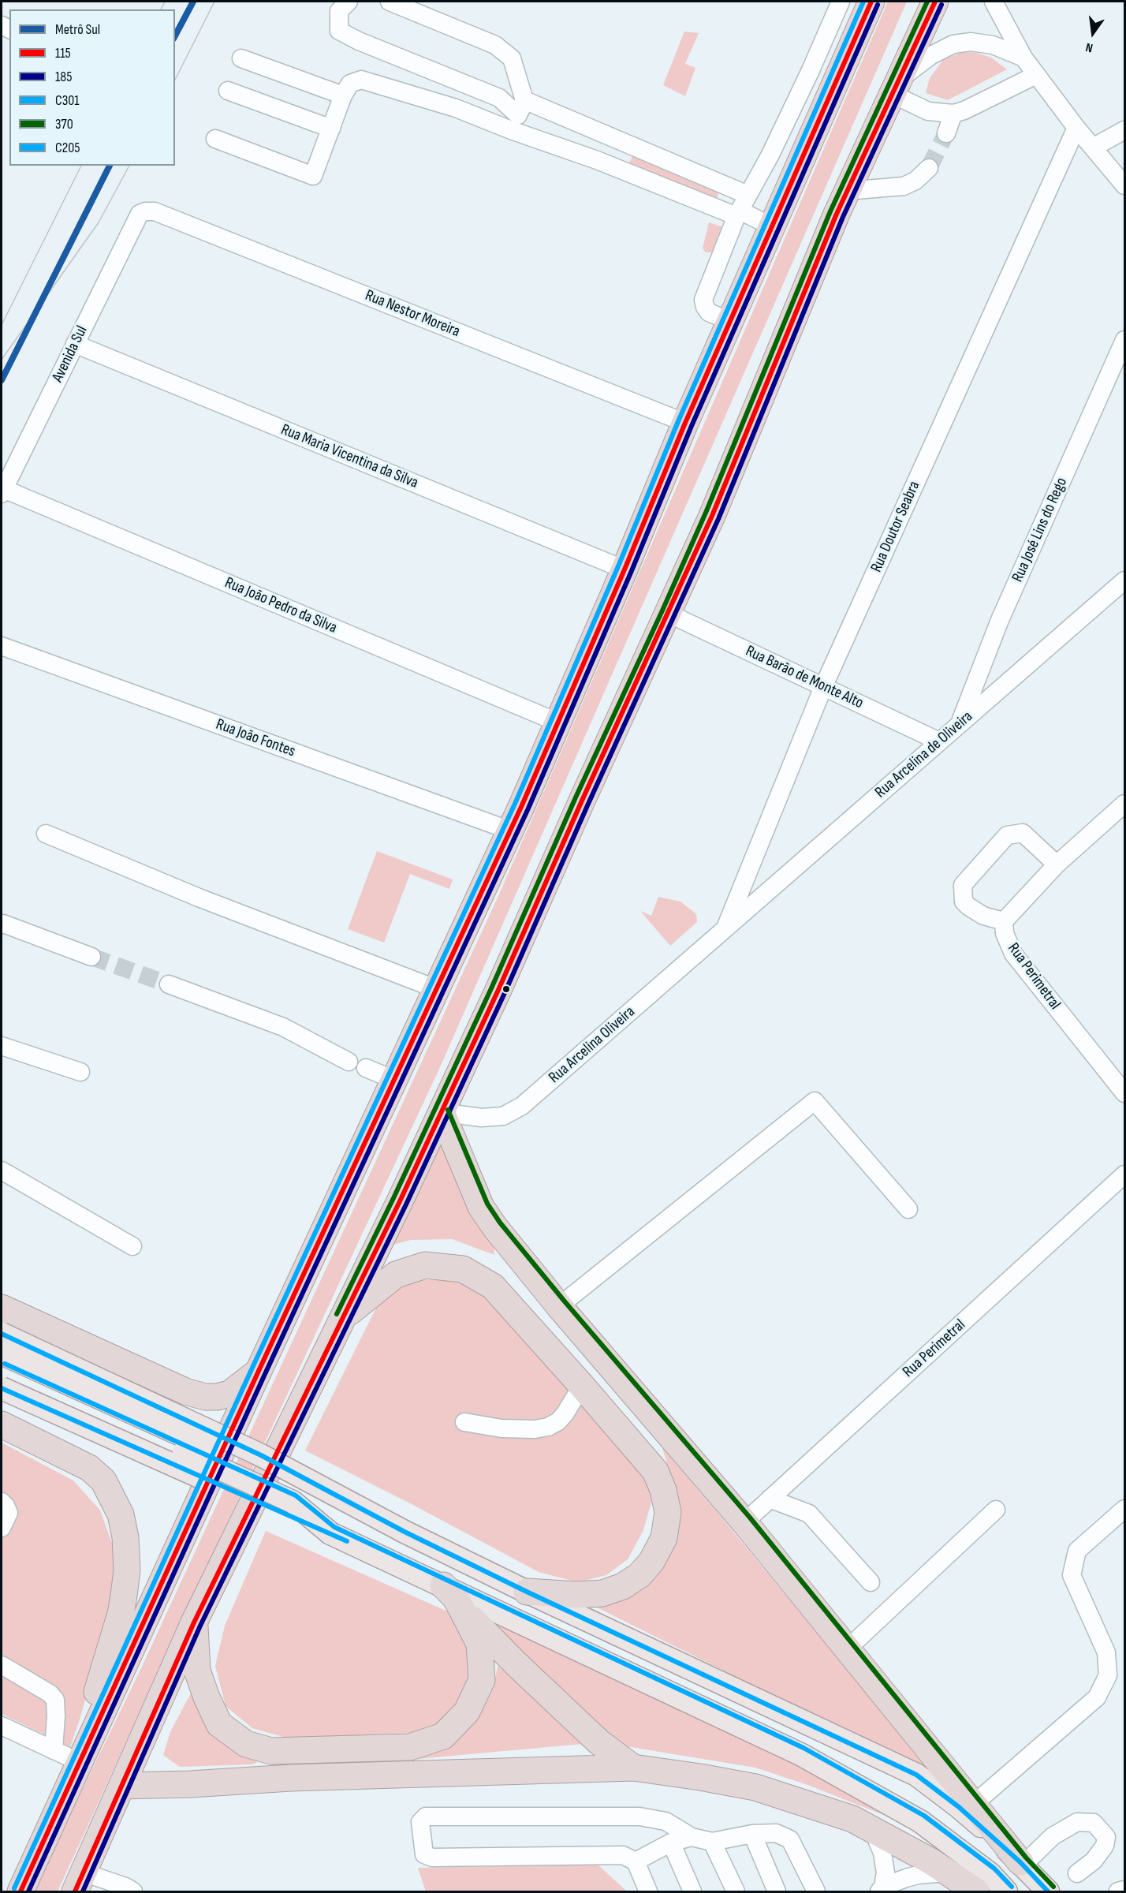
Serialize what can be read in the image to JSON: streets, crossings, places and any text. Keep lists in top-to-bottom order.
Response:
{
  "streets": {
    "street": [
      "Rua Nestor Moreira",
      "Avenida Sul",
      "Rua Maria Vicentina da Silva",
      "Rua Doutor Seabra",
      "Rua José Lins do Rego",
      "Rua João Pedro da Silva",
      "Rua Barão de Monte Alto",
      "Rua João Fontes",
      "Rua Arcelina de Oliveira",
      "Rua Perimetral",
      "Rua Arcelina Oliveira"
    ]
  },
  "crossings": [
    ["Rua Nestor Moreira", "Avenida Sul"],
    ["Avenida Sul", "Rua Maria Vicentina da Silva"],
    ["Avenida Sul", "Rua João Pedro da Silva"],
    ["Rua Doutor Seabra", "Rua Barão de Monte Alto"],
    ["Rua Doutor Seabra", "Rua Arcelina de Oliveira"],
    ["Rua Doutor Seabra", "Rua Arcelina Oliveira"],
    ["Rua José Lins do Rego", "Rua Arcelina de Oliveira"],
    ["Rua Barão de Monte Alto", "Rua Arcelina de Oliveira"],
    ["Rua Arcelina de Oliveira", "Rua Arcelina Oliveira"]
  ],
  "lines": [
    "metro line Sul",
    "transit line 115",
    "transit line C301",
    "transit line 370",
    "transit line 185",
    "transit line C205"
  ],
  "legend": [
    "Metrô Sul",
    "115",
    "185",
    "C301",
    "370",
    "C205"
  ],
  "north": "bottom"
}
